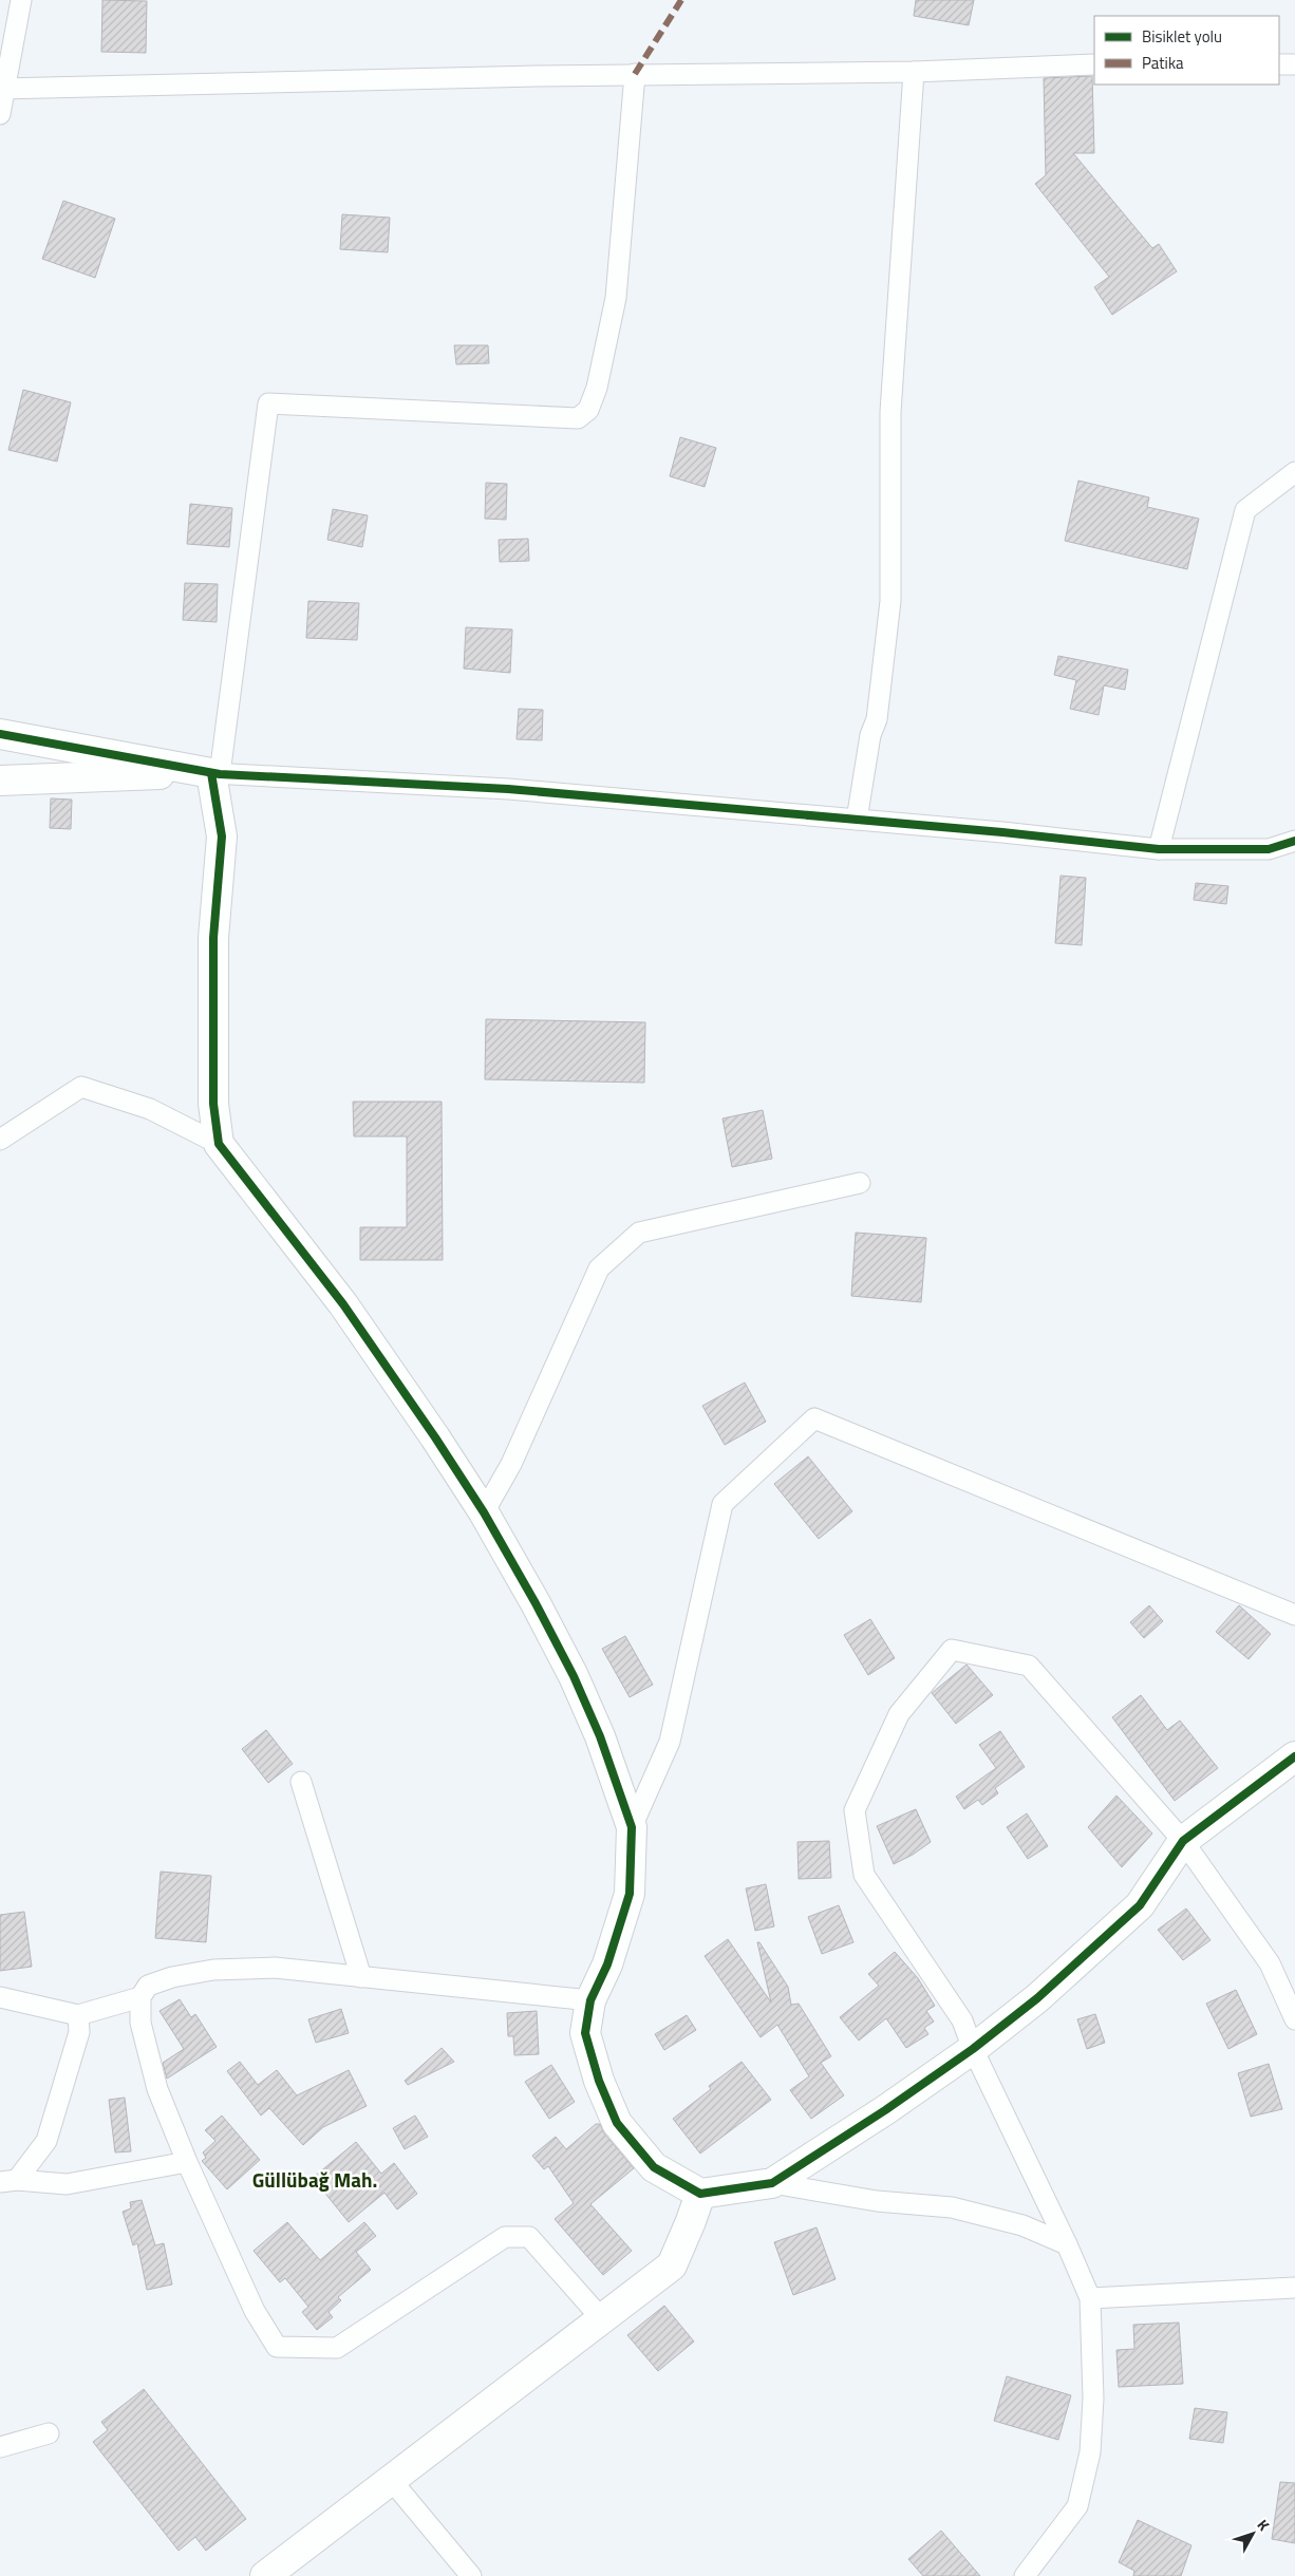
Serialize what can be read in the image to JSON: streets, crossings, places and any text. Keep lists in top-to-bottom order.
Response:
{
  "districts": ["Güllübağ Mah."],
  "legend": ["Bisiklet yolu", "Patika"],
  "north": "top right"
}
